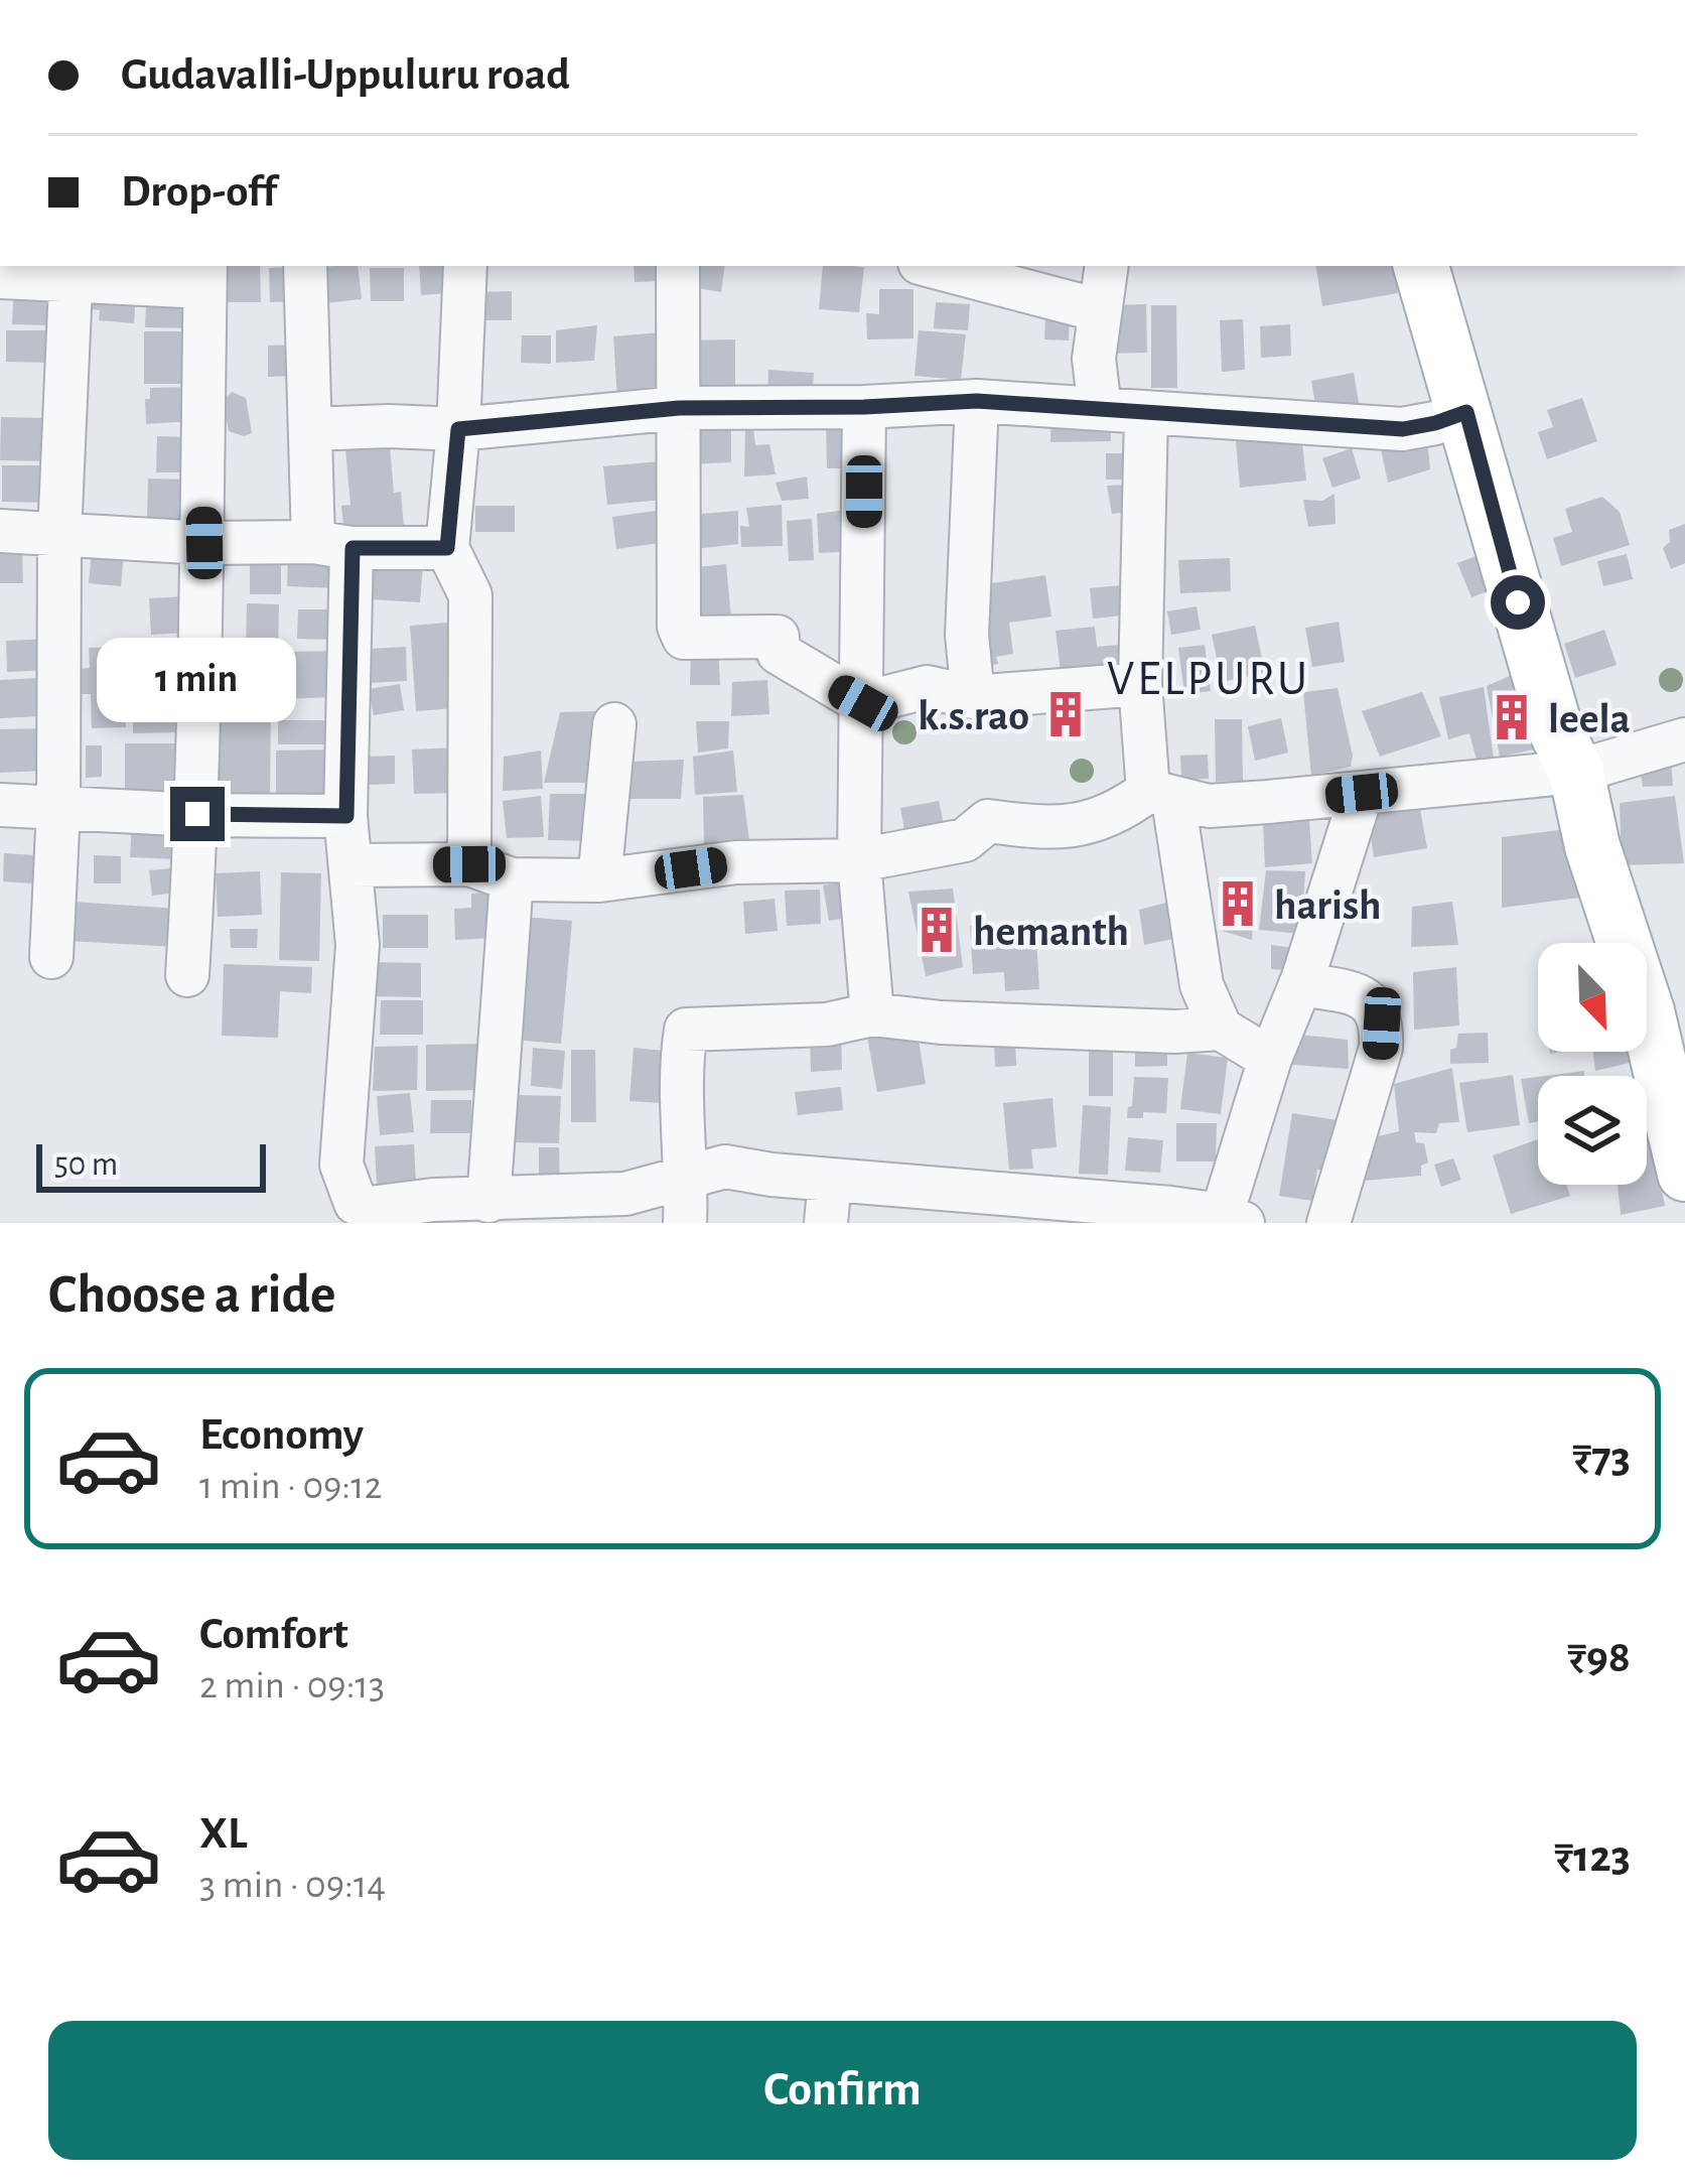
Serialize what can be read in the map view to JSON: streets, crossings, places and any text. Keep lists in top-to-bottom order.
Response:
{
  "districts": ["VELPURU"],
  "places": {
    "building": [
      "k.s.rao",
      "leela",
      "harish",
      "hemanth"
    ]
  },
  "scale_bar": "50 m",
  "north": "bottom right",
  "page": {
    "banner": ["Gudavalli-Uppuluru road", "Drop-off"],
    "bubble": "1 min",
    "scale": "50 m",
    "heading": "Choose a ride",
    "list": [
      {
        "name": "Economy",
        "note": "1 min · 09:12",
        "value": "₹73"
      },
      {
        "name": "Comfort",
        "note": "2 min · 09:13",
        "value": "₹98"
      },
      {
        "name": "XL",
        "note": "3 min · 09:14",
        "value": "₹123"
      }
    ],
    "buttons": "Confirm"
  }
}
